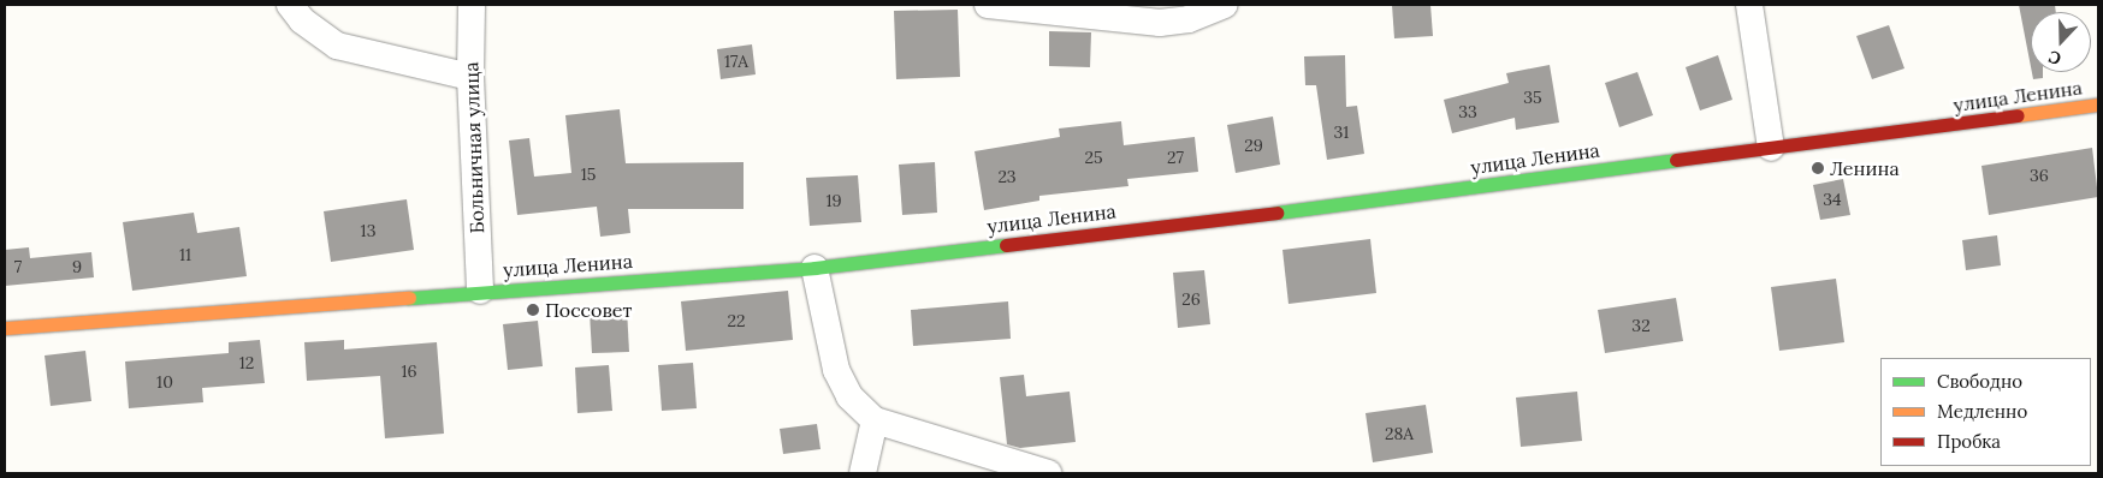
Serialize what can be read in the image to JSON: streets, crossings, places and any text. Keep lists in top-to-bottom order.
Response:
{
  "streets": {
    "street": ["улица Ленина", "Больничная улица"]
  },
  "crossings": [
    ["улица Ленина", "Больничная улица"]
  ],
  "places": ["Ленина", "Поссовет"],
  "house_numbers": [
    "17А",
    "35",
    "33",
    "31",
    "29",
    "25",
    "27",
    "15",
    "36",
    "23",
    "34",
    "19",
    "13",
    "11",
    "7",
    "9",
    "26",
    "22",
    "32",
    "12",
    "16",
    "10",
    "28А"
  ],
  "legend": ["Свободно", "Медленно", "Пробка"],
  "north": "bottom"
}
